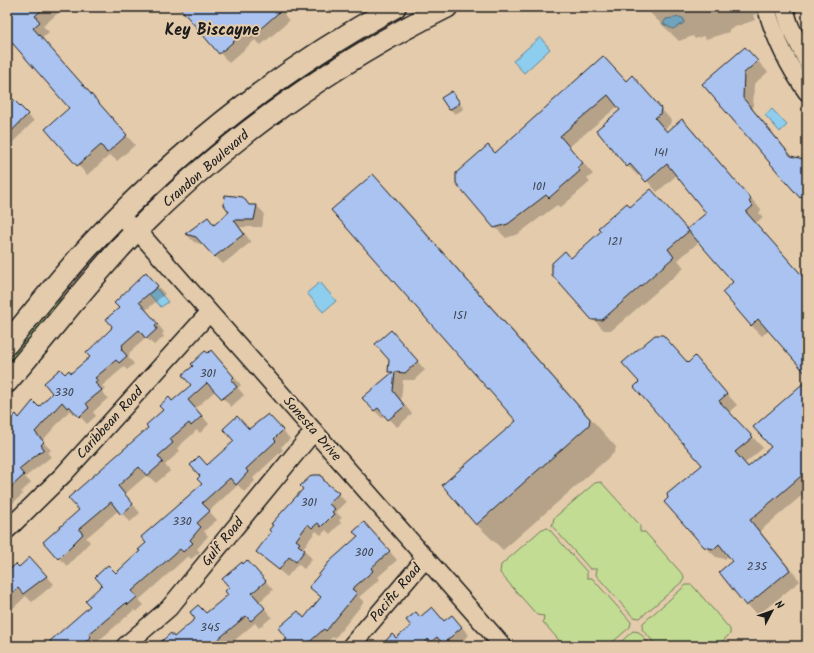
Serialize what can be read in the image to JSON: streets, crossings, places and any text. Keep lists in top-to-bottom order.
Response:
{
  "streets": {
    "main road": ["Crandon Boulevard"],
    "street": [
      "Caribbean Road",
      "Sonesta Drive",
      "Gulf Road",
      "Pacific Road"
    ]
  },
  "crossings": [
    ["Crandon Boulevard", "Sonesta Drive"],
    ["Caribbean Road", "Sonesta Drive"],
    ["Sonesta Drive", "Gulf Road"],
    ["Sonesta Drive", "Pacific Road"]
  ],
  "districts": ["Key Biscayne"],
  "house_numbers": [
    "141",
    "101",
    "121",
    "151",
    "301",
    "330",
    "301",
    "330",
    "300",
    "235",
    "345"
  ],
  "north": "top right"
}
